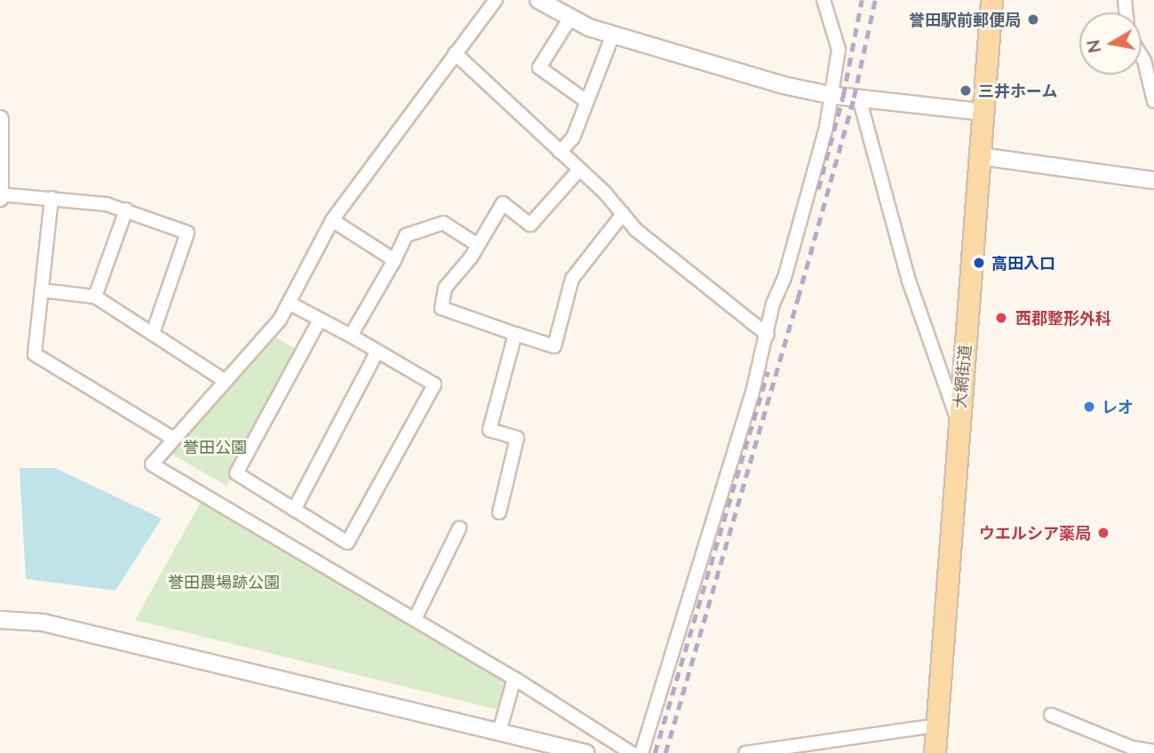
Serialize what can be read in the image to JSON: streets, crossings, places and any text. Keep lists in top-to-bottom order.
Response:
{
  "streets": {
    "main road": ["大網街道"]
  },
  "parks": ["誉田公園", "誉田農場跡公園"],
  "places": [
    "誉田駅前郵便局",
    "三井ホーム",
    "高田入口",
    "西郡整形外科",
    "レオ",
    "ウエルシア薬局"
  ],
  "north": "left"
}
